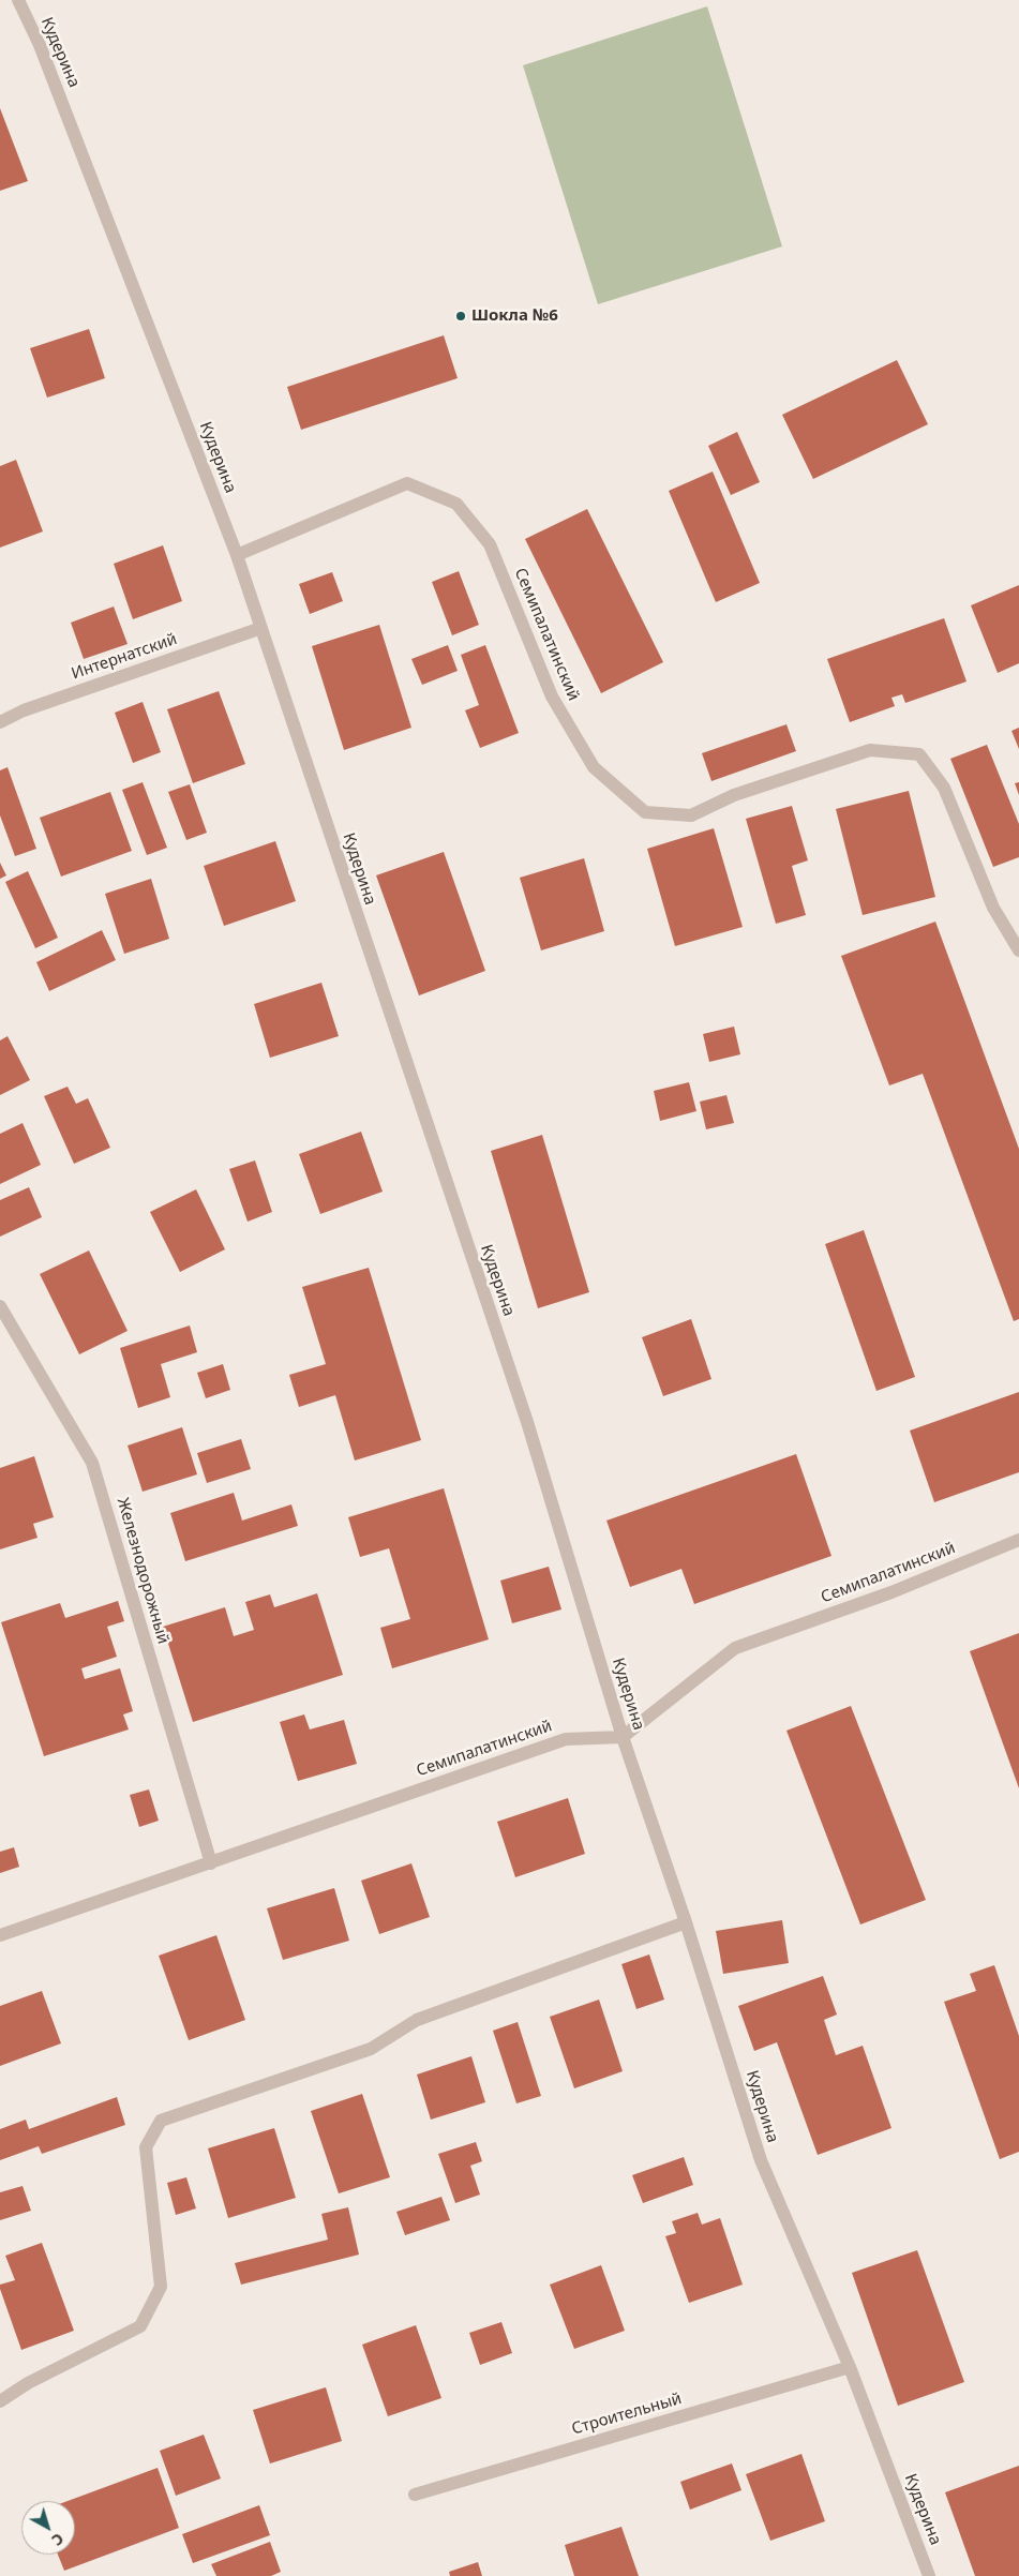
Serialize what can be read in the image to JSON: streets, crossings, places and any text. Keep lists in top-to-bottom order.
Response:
{
  "streets": {
    "street": [
      "Кудерина",
      "Семипалатинский",
      "Интернатский",
      "Железнодорожный",
      "Строительный"
    ]
  },
  "crossings": [
    ["Кудерина", "Семипалатинский"],
    ["Кудерина", "Интернатский"],
    ["Кудерина", "Строительный"],
    ["Семипалатинский", "Железнодорожный"]
  ],
  "places": ["Шокла №6"],
  "north": "bottom right"
}
